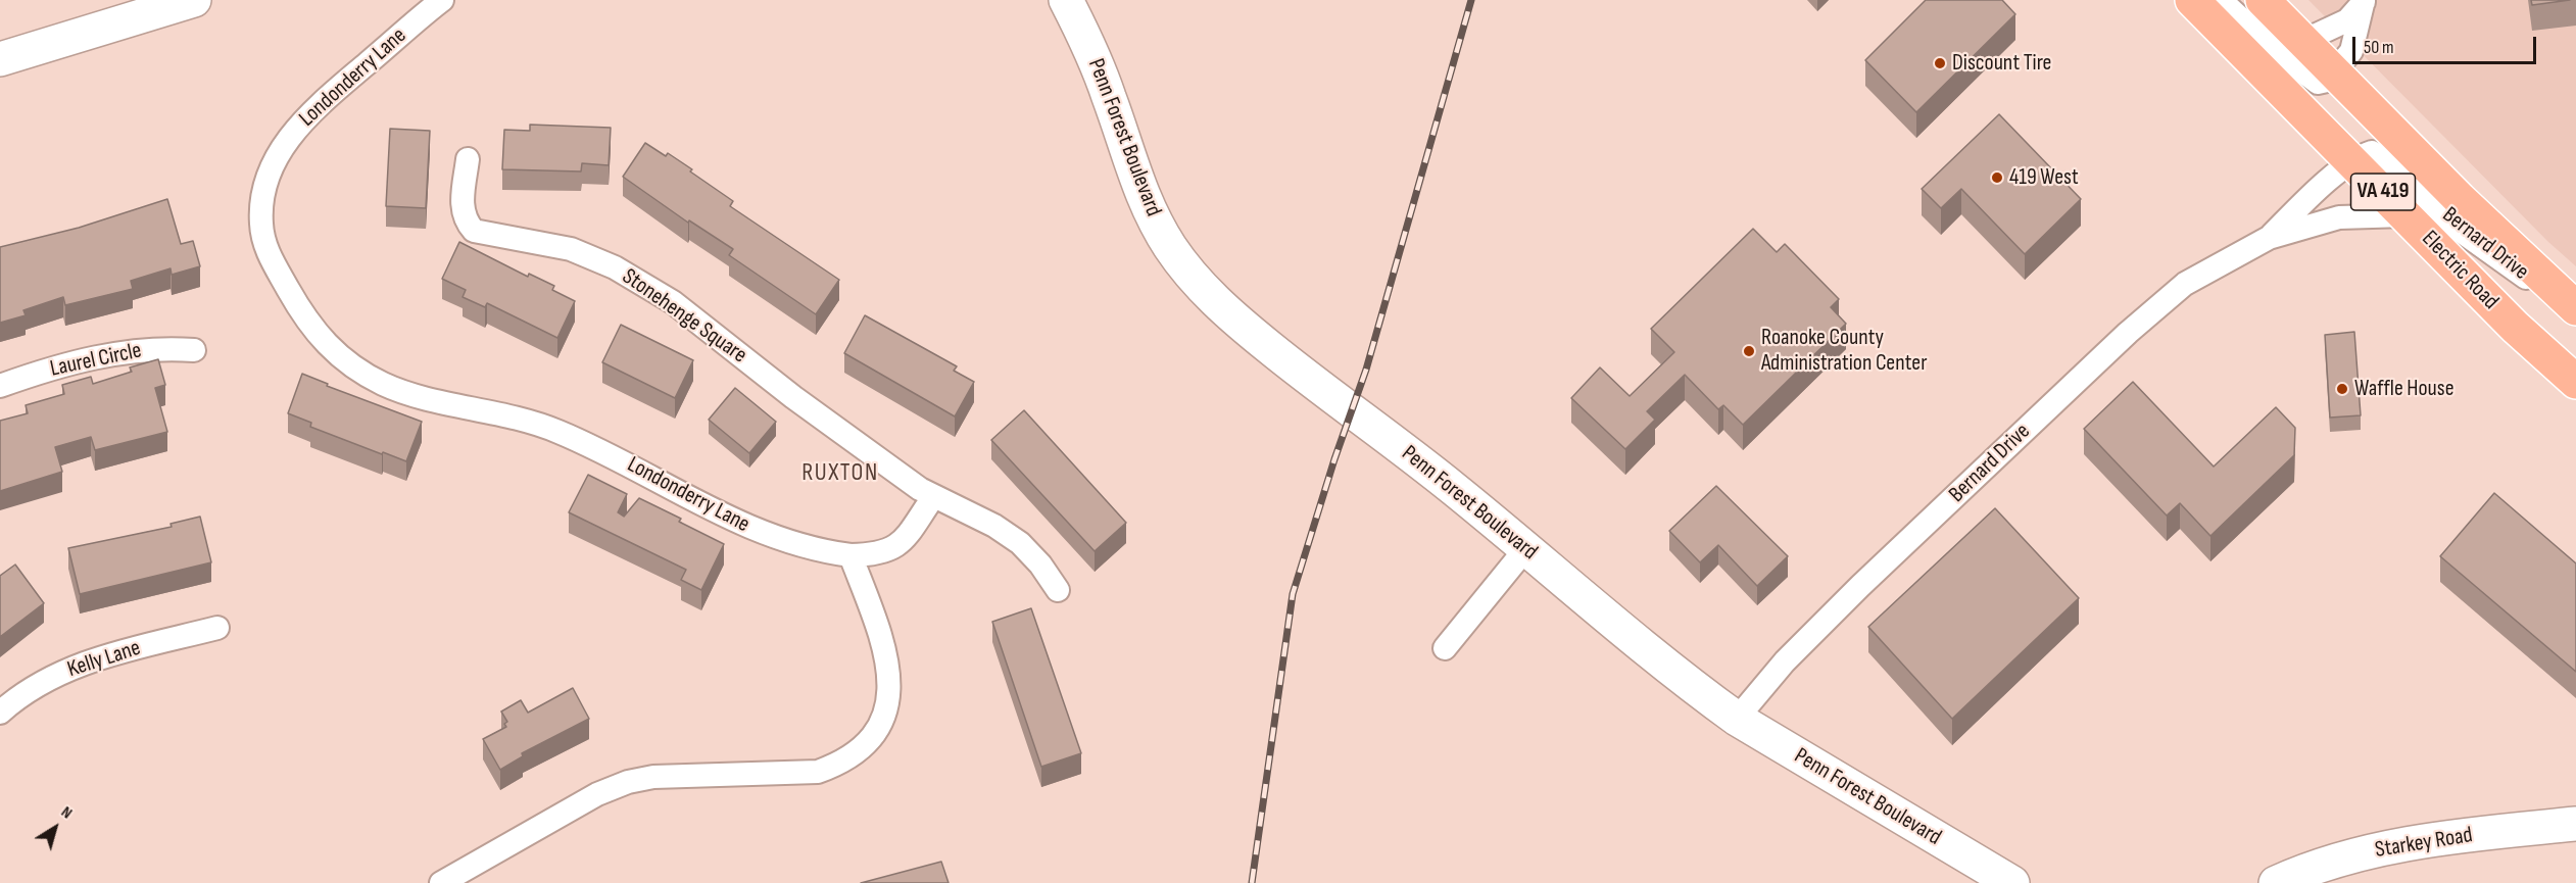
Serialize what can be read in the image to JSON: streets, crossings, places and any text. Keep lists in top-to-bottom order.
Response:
{
  "streets": {
    "main road": ["VA 419", "Electric Road"],
    "street": [
      "Londonderry Lane",
      "Penn Forest Boulevard",
      "Bernard Drive",
      "Stonehenge Square",
      "Laurel Circle",
      "Kelly Lane",
      "Starkey Road"
    ]
  },
  "crossings": [
    ["Penn Forest Boulevard", "Bernard Drive"],
    ["VA 419", "Bernard Drive"],
    ["Bernard Drive", "Electric Road"]
  ],
  "districts": ["RUXTON"],
  "places": [
    "Discount Tire",
    "419 West",
    "Roanoke County Administration Center",
    "Waffle House"
  ],
  "scale_bar": "50 m",
  "north": "top right"
}
